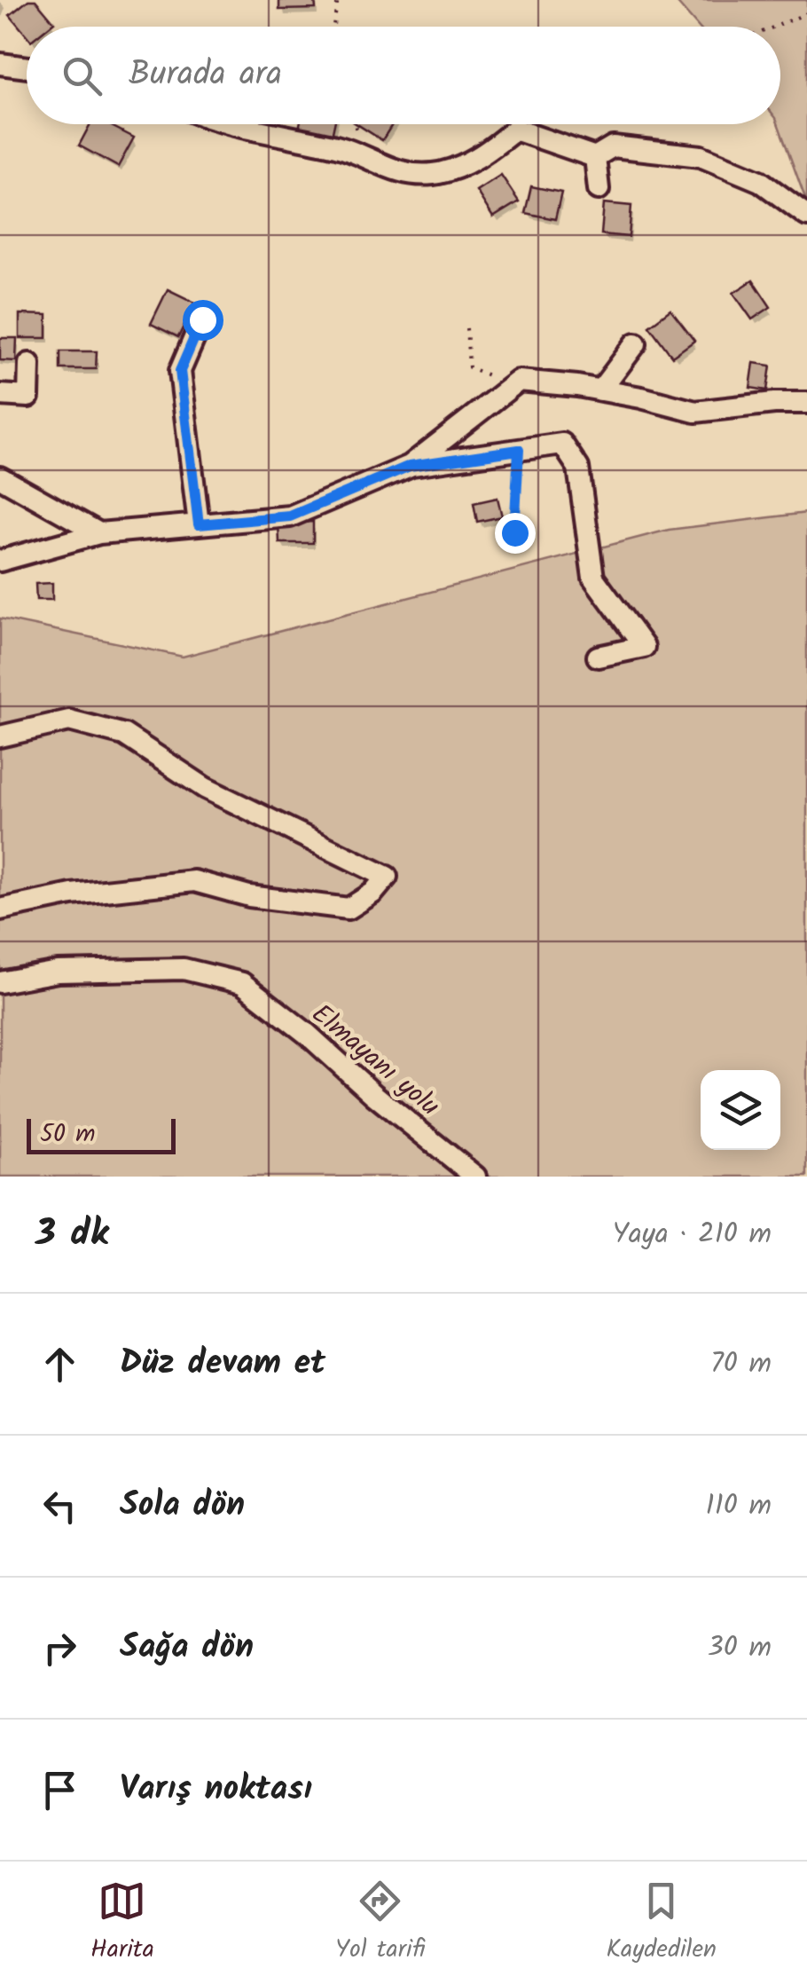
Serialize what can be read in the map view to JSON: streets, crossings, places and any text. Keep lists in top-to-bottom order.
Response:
{
  "streets": {
    "street": ["Elmayanı yolu"]
  },
  "scale_bar": "50 m",
  "page": {
    "search": "Burada ara",
    "scale": "50 m",
    "heading": ["3 dk", "Yaya · 210 m"],
    "list": [
      ["Düz devam et", "70 m"],
      ["Sola dön", "110 m"],
      ["Sağa dön", "30 m"],
      "Varış noktası"
    ],
    "nav": ["Harita", "Yol tarifi", "Kaydedilen"]
  }
}
